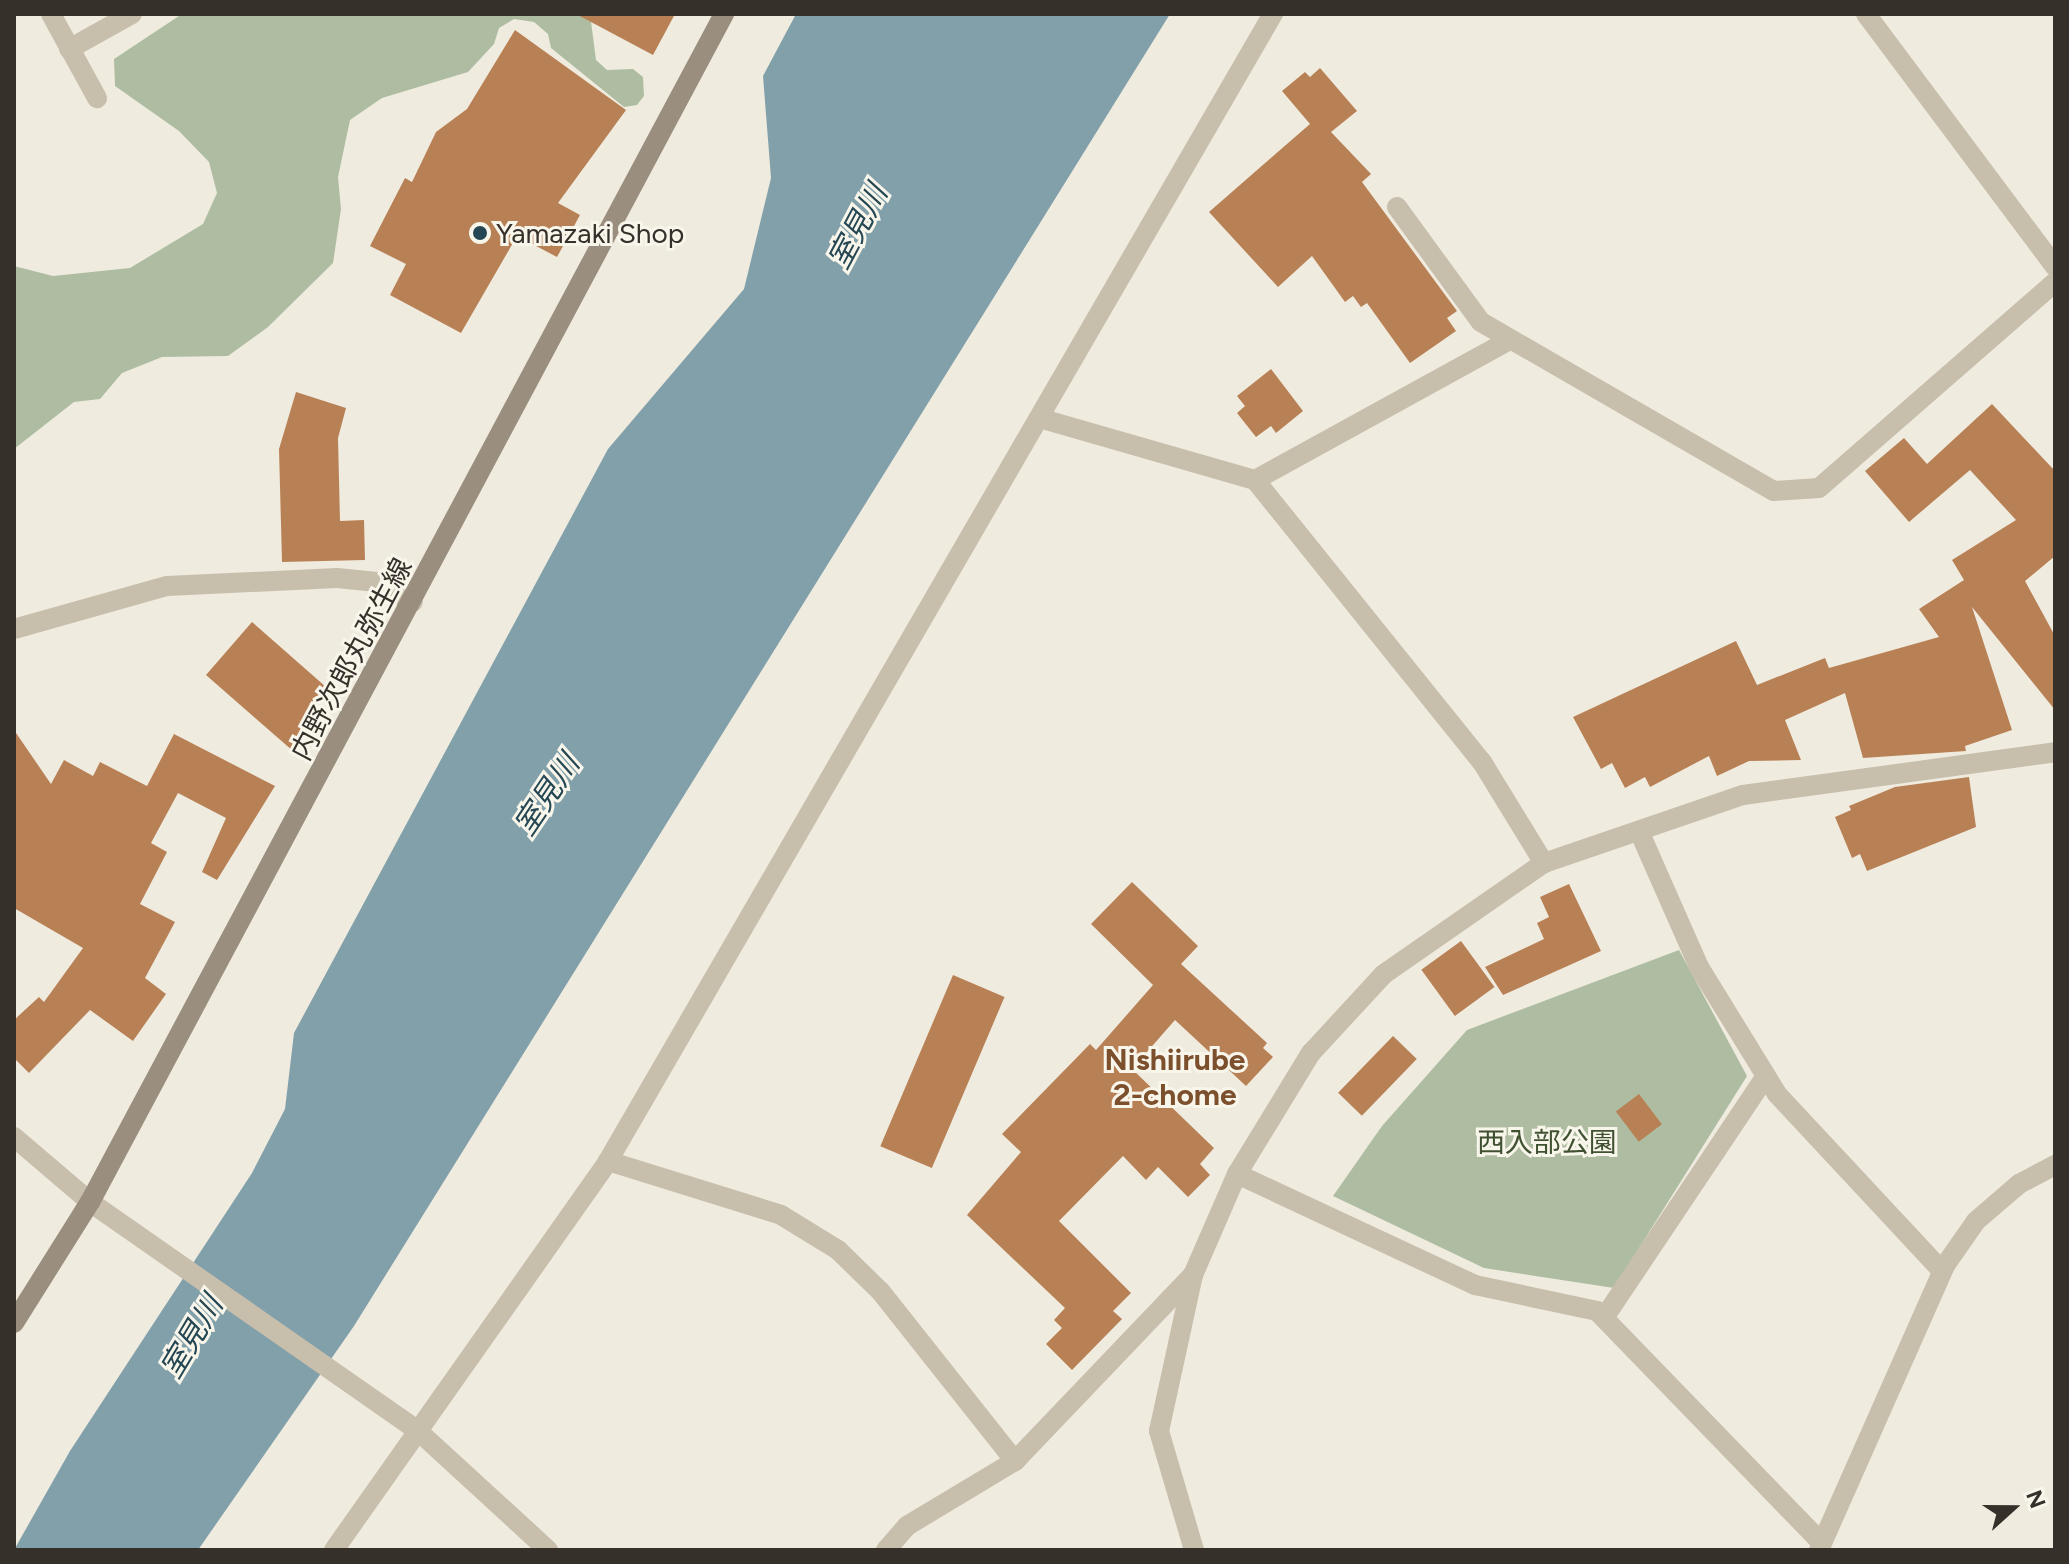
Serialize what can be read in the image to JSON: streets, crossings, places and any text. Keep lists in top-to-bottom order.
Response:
{
  "streets": {
    "main road": ["内野次郎丸弥生線"]
  },
  "districts": ["Nishiirube 2-chome"],
  "water": ["室見川"],
  "parks": ["西入部公園"],
  "places": ["Yamazaki Shop"],
  "north": "right"
}
